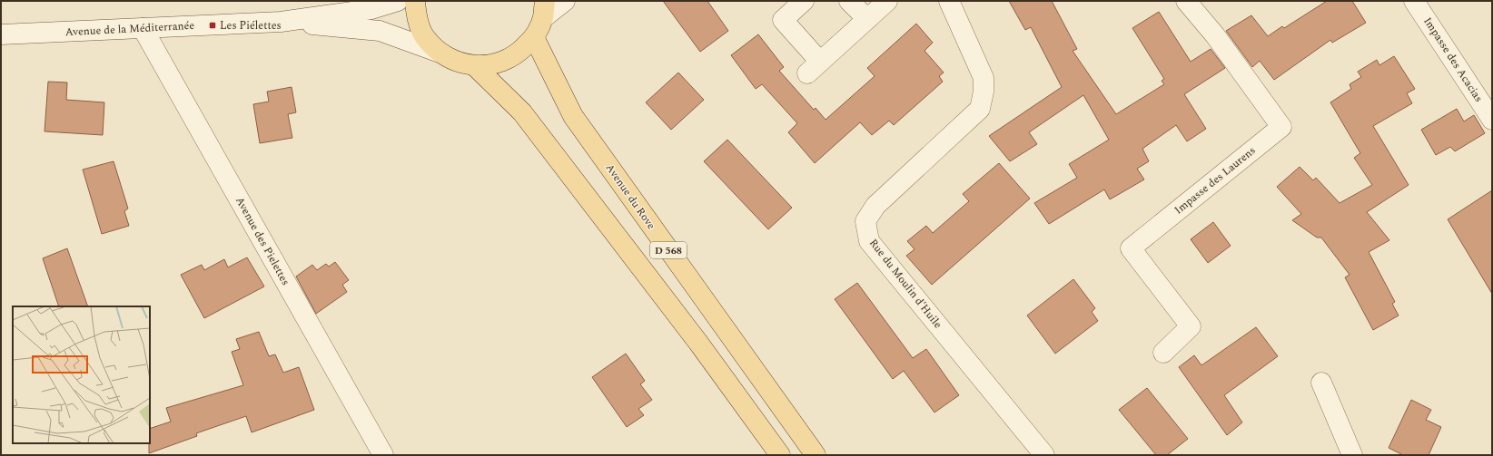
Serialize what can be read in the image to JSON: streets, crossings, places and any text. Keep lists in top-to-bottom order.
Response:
{
  "streets": {
    "main road": ["Avenue du Rove", "D 568"],
    "street": [
      "Avenue de la Méditerranée",
      "Impasse des Acacias",
      "Impasse des Laurens",
      "Avenue des Pielettes",
      "Rue du Moulin d'Huile"
    ]
  },
  "crossings": [
    ["Avenue de la Méditerranée", "Avenue des Pielettes"]
  ],
  "places": {
    "transit": ["Les Piélettes"]
  }
}
